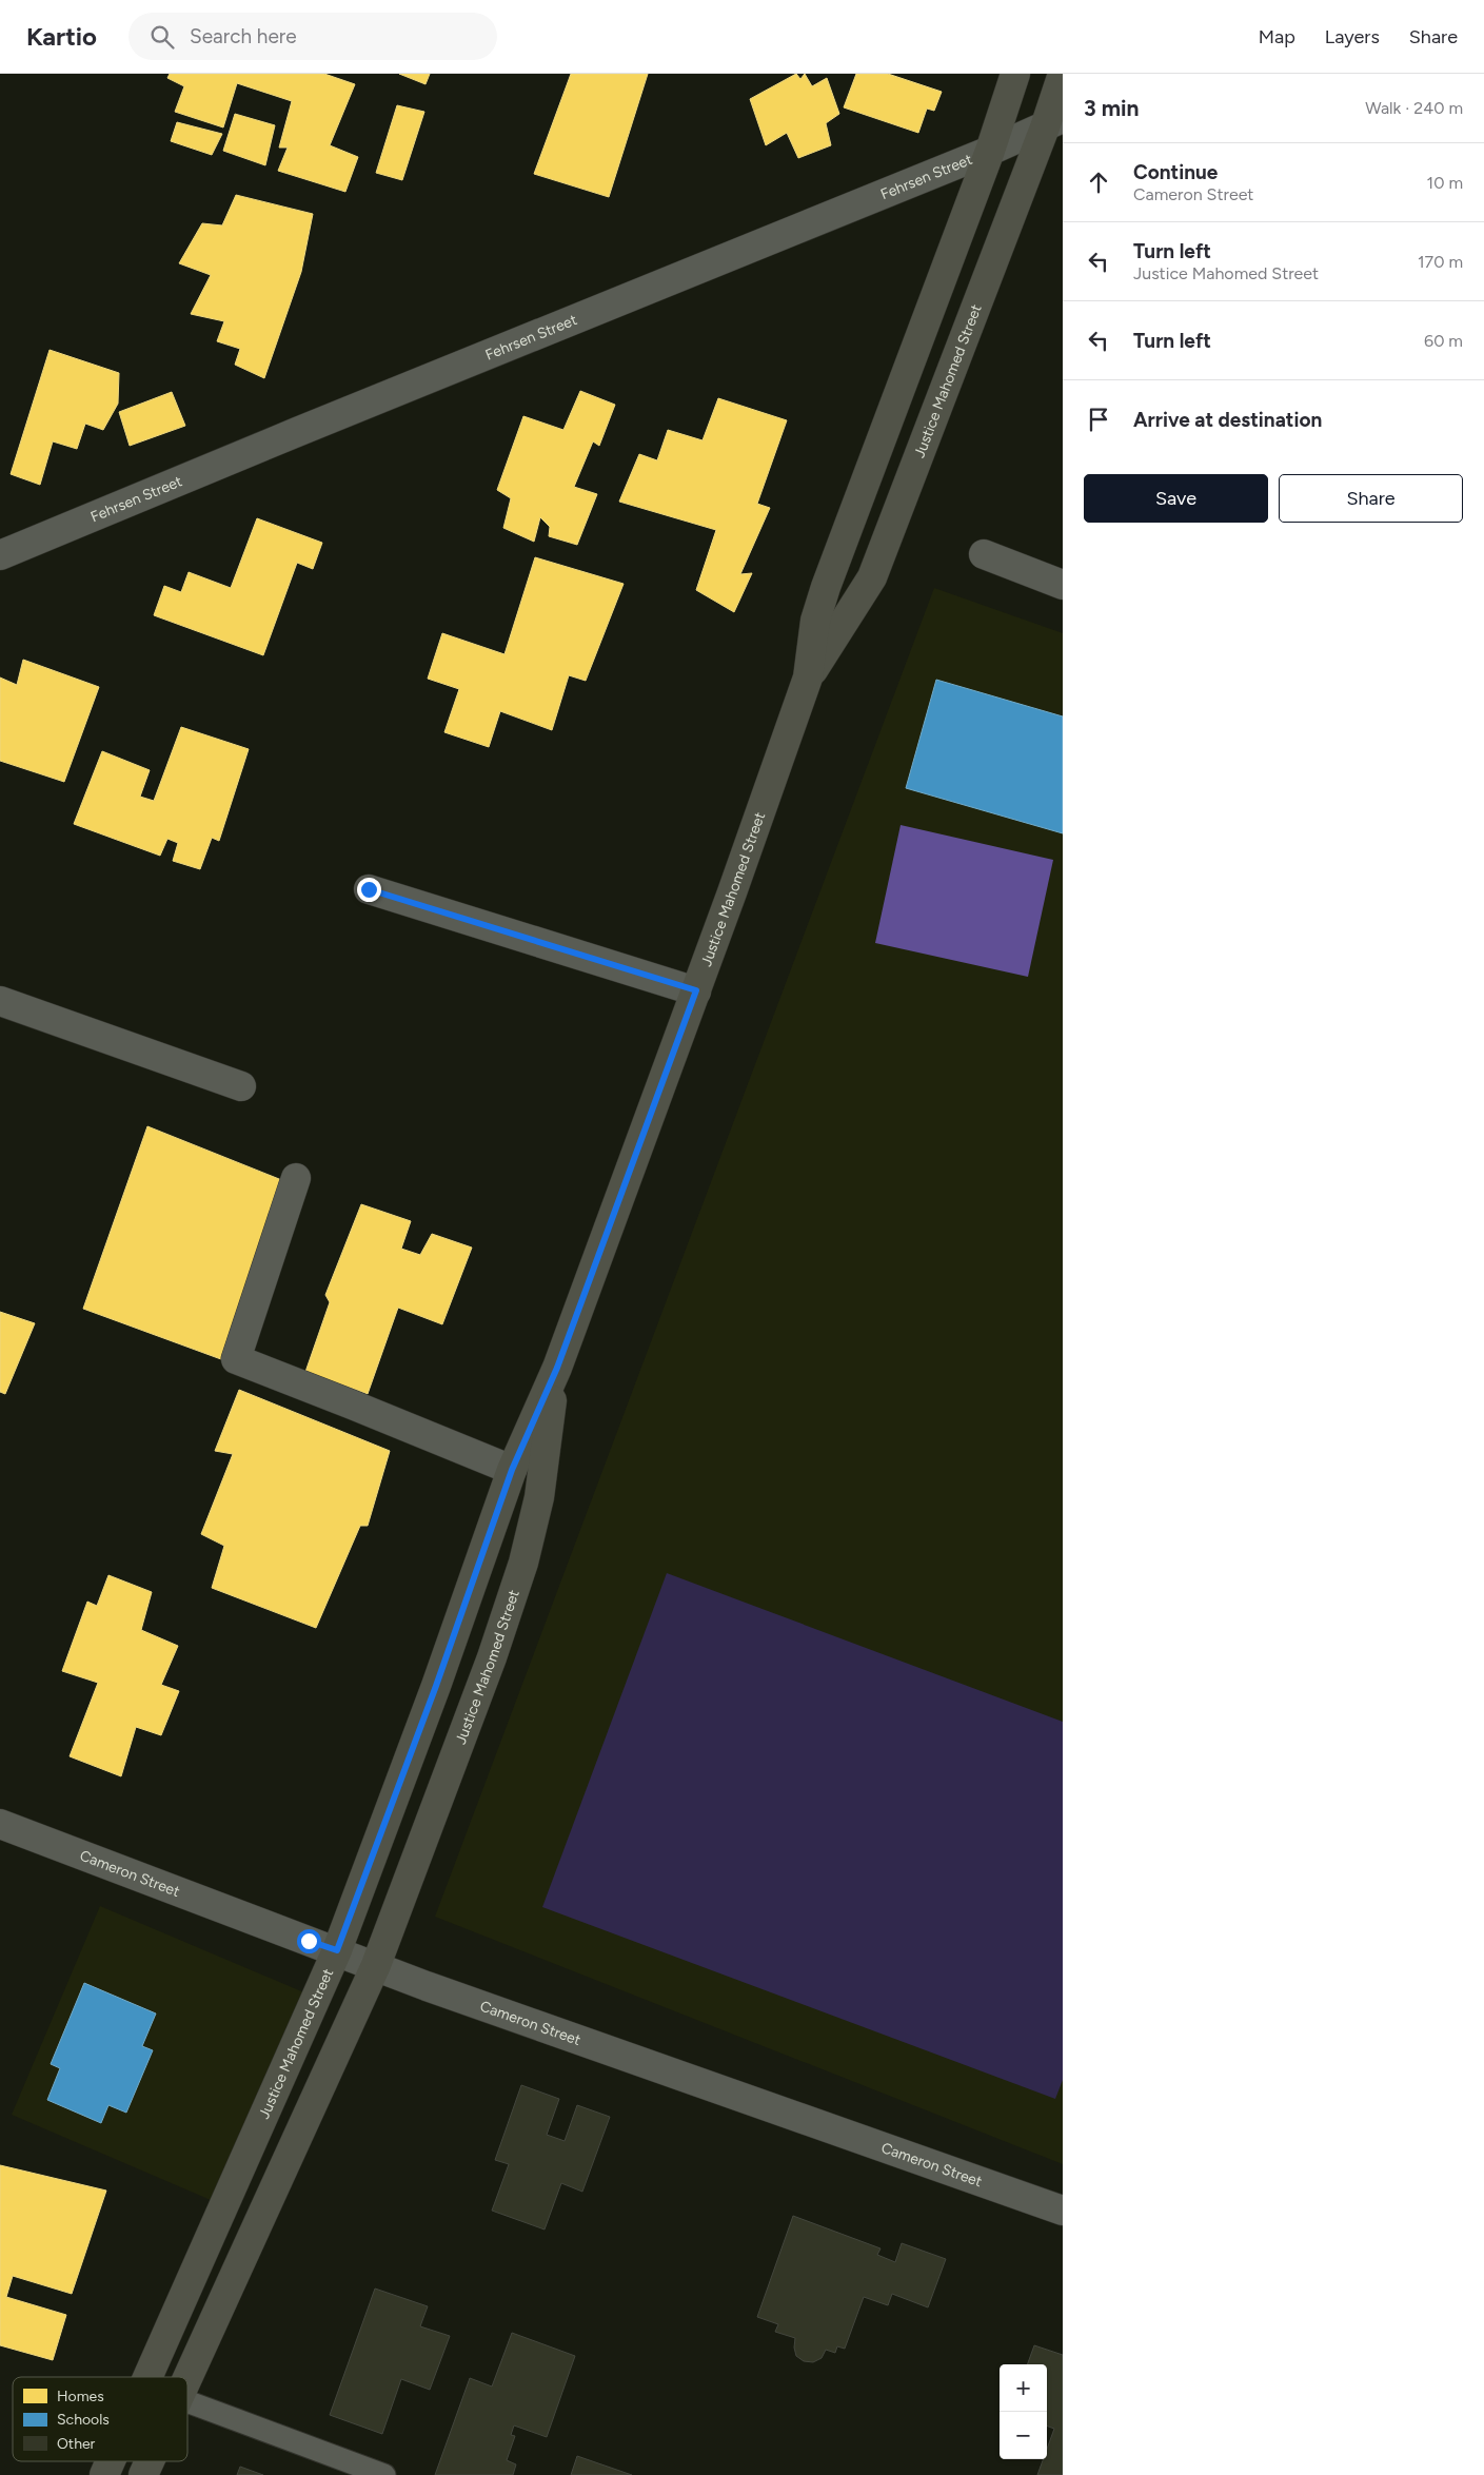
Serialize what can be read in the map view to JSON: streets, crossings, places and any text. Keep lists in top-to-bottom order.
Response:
{
  "streets": {
    "main road": ["Justice Mahomed Street"],
    "street": ["Fehrsen Street", "Cameron Street"]
  },
  "crossings": [
    ["Fehrsen Street", "Justice Mahomed Street"],
    ["Justice Mahomed Street", "Cameron Street"]
  ],
  "legend": ["Homes", "Schools", "Other"],
  "page": {
    "header": "Kartio",
    "search": "Search here",
    "nav": ["Map", "Layers", "Share"],
    "heading": ["3 min", "Walk · 240 m"],
    "list": [
      ["Continue", "Cameron Street", "10 m"],
      ["Turn left", "Justice Mahomed Street", "170 m"],
      ["Turn left", "60 m"],
      "Arrive at destination"
    ],
    "buttons": ["Save", "Share"],
    "map_buttons": ["+", "−"]
  }
}
